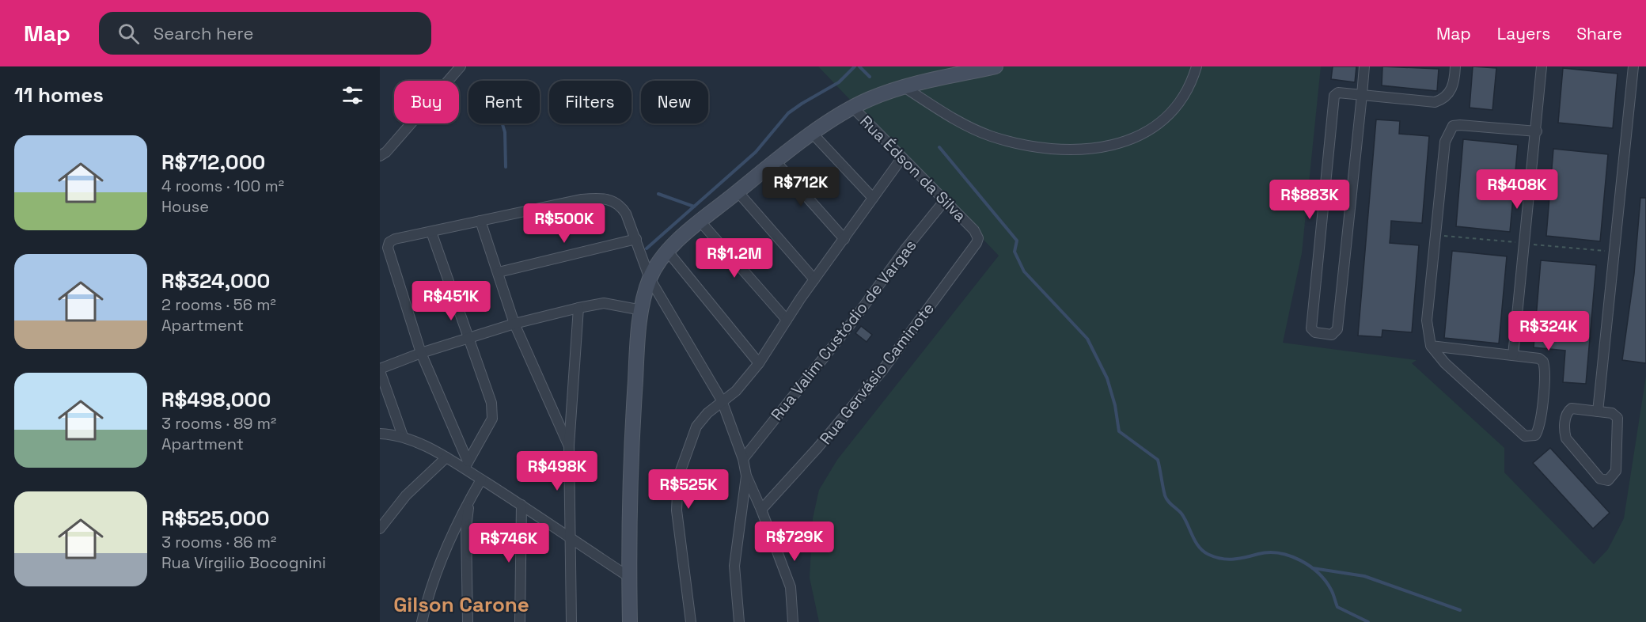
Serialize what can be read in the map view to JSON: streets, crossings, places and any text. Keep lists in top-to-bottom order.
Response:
{
  "streets": {
    "street": ["Rua Édson da Silva", "Rua Valim Custódio de Vargas", "Rua Gervásio Caminote"]
  },
  "crossings": [
    ["Rua Édson da Silva", "Rua Valim Custódio de Vargas"],
    ["Rua Édson da Silva", "Rua Gervásio Caminote"]
  ],
  "districts": ["Gilson Carone"],
  "page": {
    "header": "Map",
    "search": "Search here",
    "nav": ["Map", "Layers", "Share"],
    "heading": "11 homes",
    "chip": [
      "Buy",
      "Rent",
      "Filters",
      "New"
    ],
    "list": [
      {
        "name": "R$712,000",
        "note": "4 rooms · 100 m² · House"
      },
      {
        "name": "R$324,000",
        "note": "2 rooms · 56 m² · Apartment"
      },
      {
        "name": "R$498,000",
        "note": "3 rooms · 89 m² · Apartment"
      },
      {
        "name": "R$525,000",
        "note": "3 rooms · 86 m² · Rua Vírgilio Bocognini"
      }
    ],
    "price": [
      "R$712K",
      "R$408K",
      "R$883K",
      "R$500K",
      "R$1.2M",
      "R$451K",
      "R$324K",
      "R$498K",
      "R$525K",
      "R$729K",
      "R$746K"
    ]
  }
}
